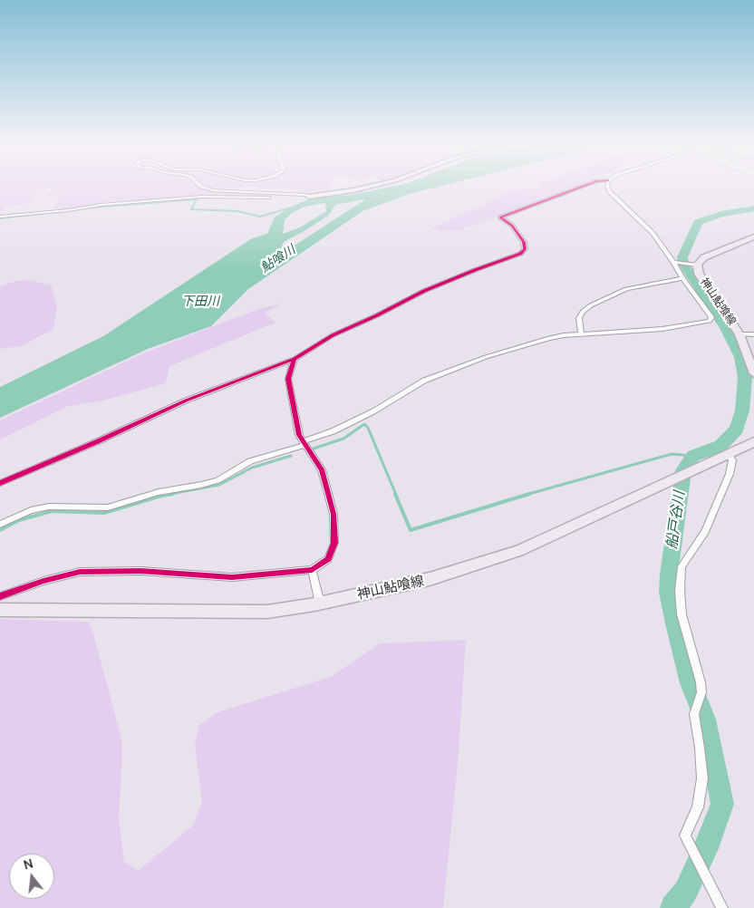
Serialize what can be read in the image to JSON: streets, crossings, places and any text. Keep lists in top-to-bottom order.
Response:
{
  "streets": {
    "main road": ["神山鮎喰線"]
  },
  "water": ["鮎喰川", "下田川", "船戸谷川"],
  "north": "top"
}
